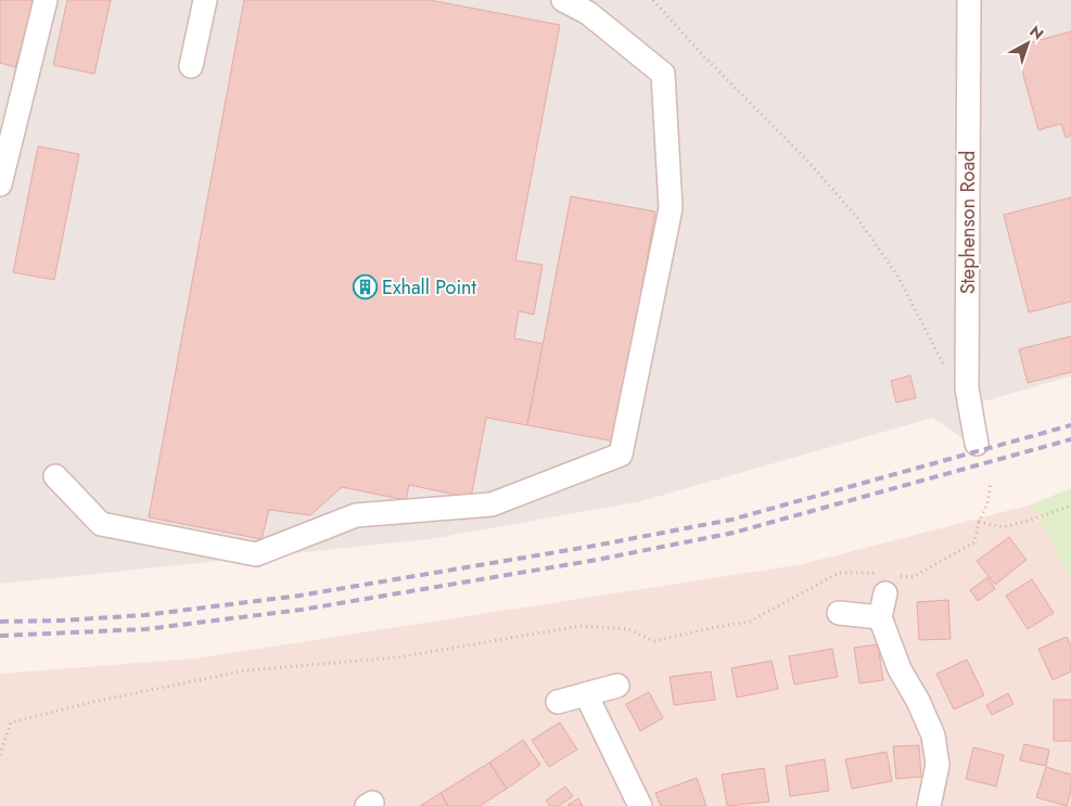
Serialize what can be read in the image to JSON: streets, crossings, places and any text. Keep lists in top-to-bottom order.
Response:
{
  "streets": {
    "street": ["Stephenson Road"]
  },
  "places": {
    "building": ["Exhall Point"]
  },
  "north": "top right"
}
